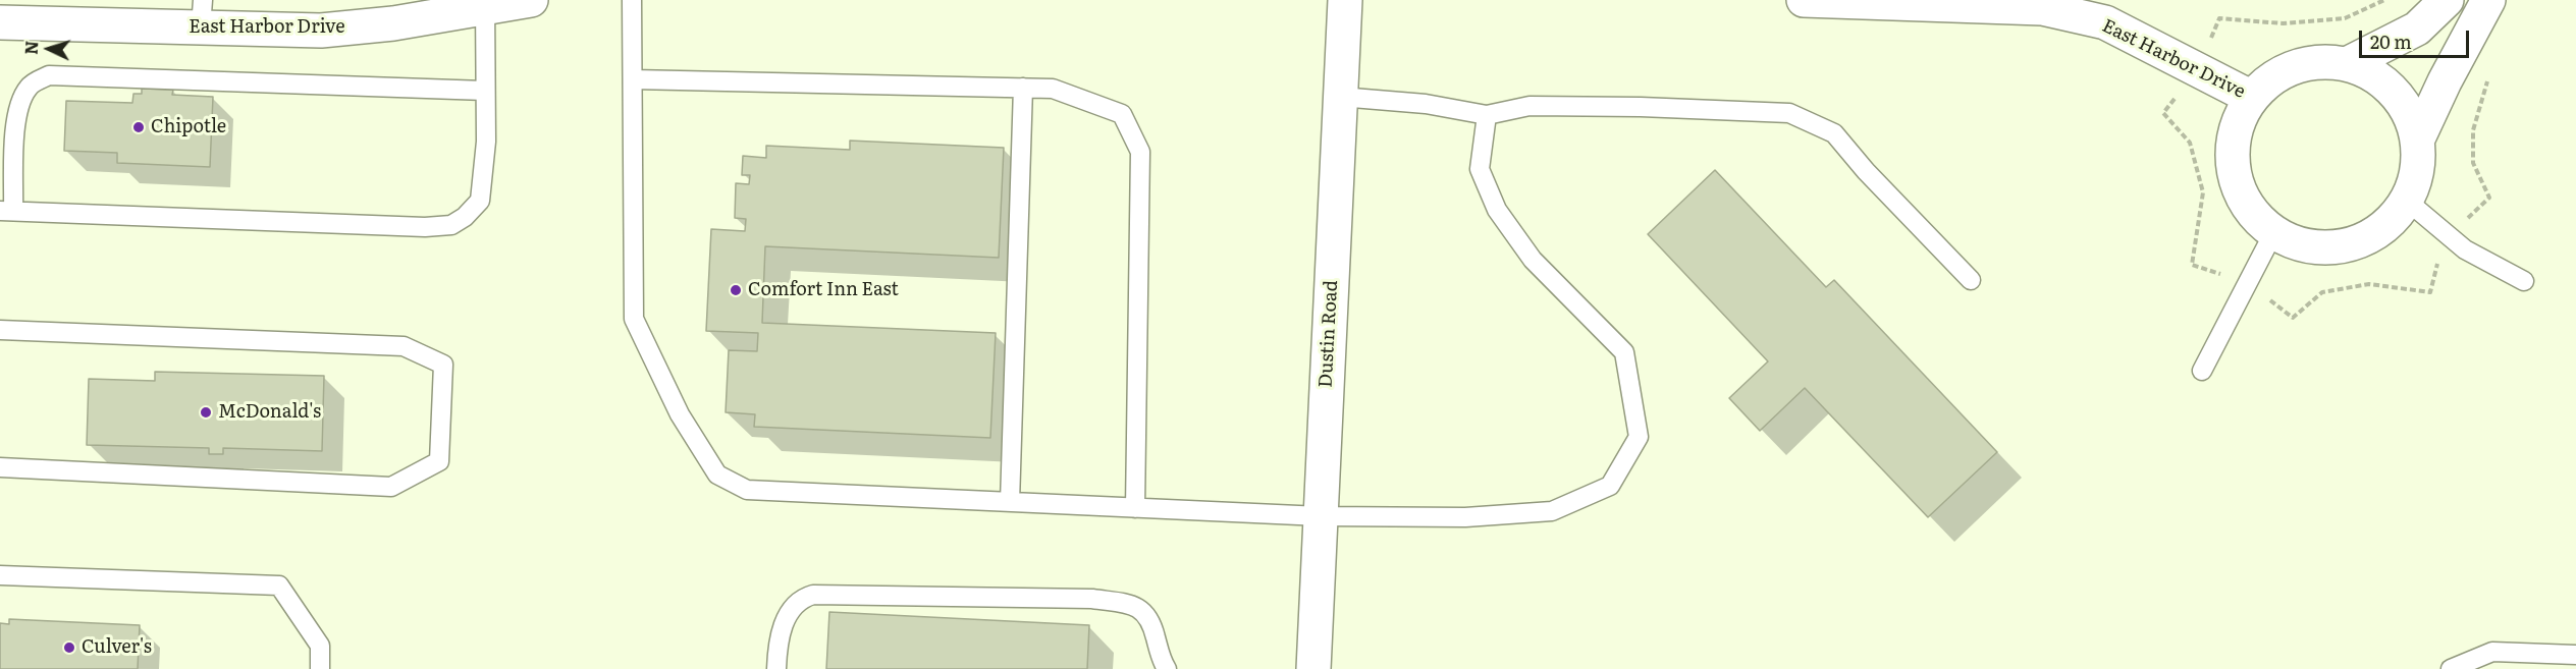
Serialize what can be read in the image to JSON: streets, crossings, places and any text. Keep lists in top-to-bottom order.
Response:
{
  "streets": {
    "street": ["East Harbor Drive", "Dustin Road"]
  },
  "places": [
    "Chipotle",
    "Comfort Inn East",
    "McDonald's",
    "Culver's"
  ],
  "scale_bar": "20 m",
  "north": "left"
}
